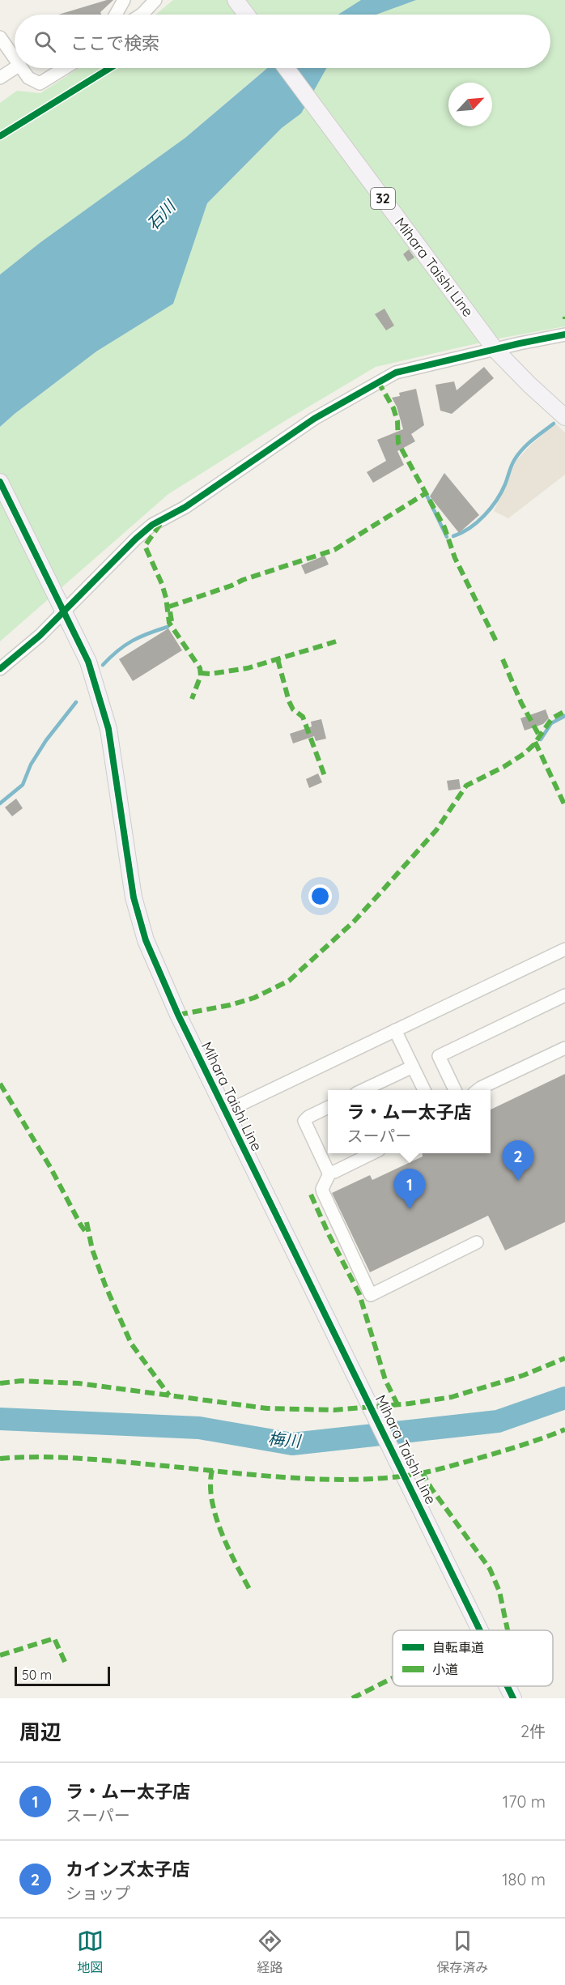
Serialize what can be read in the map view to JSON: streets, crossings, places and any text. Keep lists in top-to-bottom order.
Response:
{
  "streets": {
    "main road": ["32", "Mihara Taishi Line"]
  },
  "water": ["石川", "梅川"],
  "legend": ["自転車道", "小道"],
  "scale_bar": "50 m",
  "north": "top right",
  "page": {
    "search": "ここで検索",
    "popup": ["ラ・ムー太子店", "スーパー"],
    "pins": ["2", "1"],
    "scale": "50 m",
    "heading": ["周辺", "2件"],
    "list": [
      {
        "mark": "1",
        "name": "ラ・ムー太子店",
        "note": "スーパー",
        "value": "170 m"
      },
      {
        "mark": "2",
        "name": "カインズ太子店",
        "note": "ショップ",
        "value": "180 m"
      }
    ],
    "nav": ["地図", "経路", "保存済み"]
  }
}
